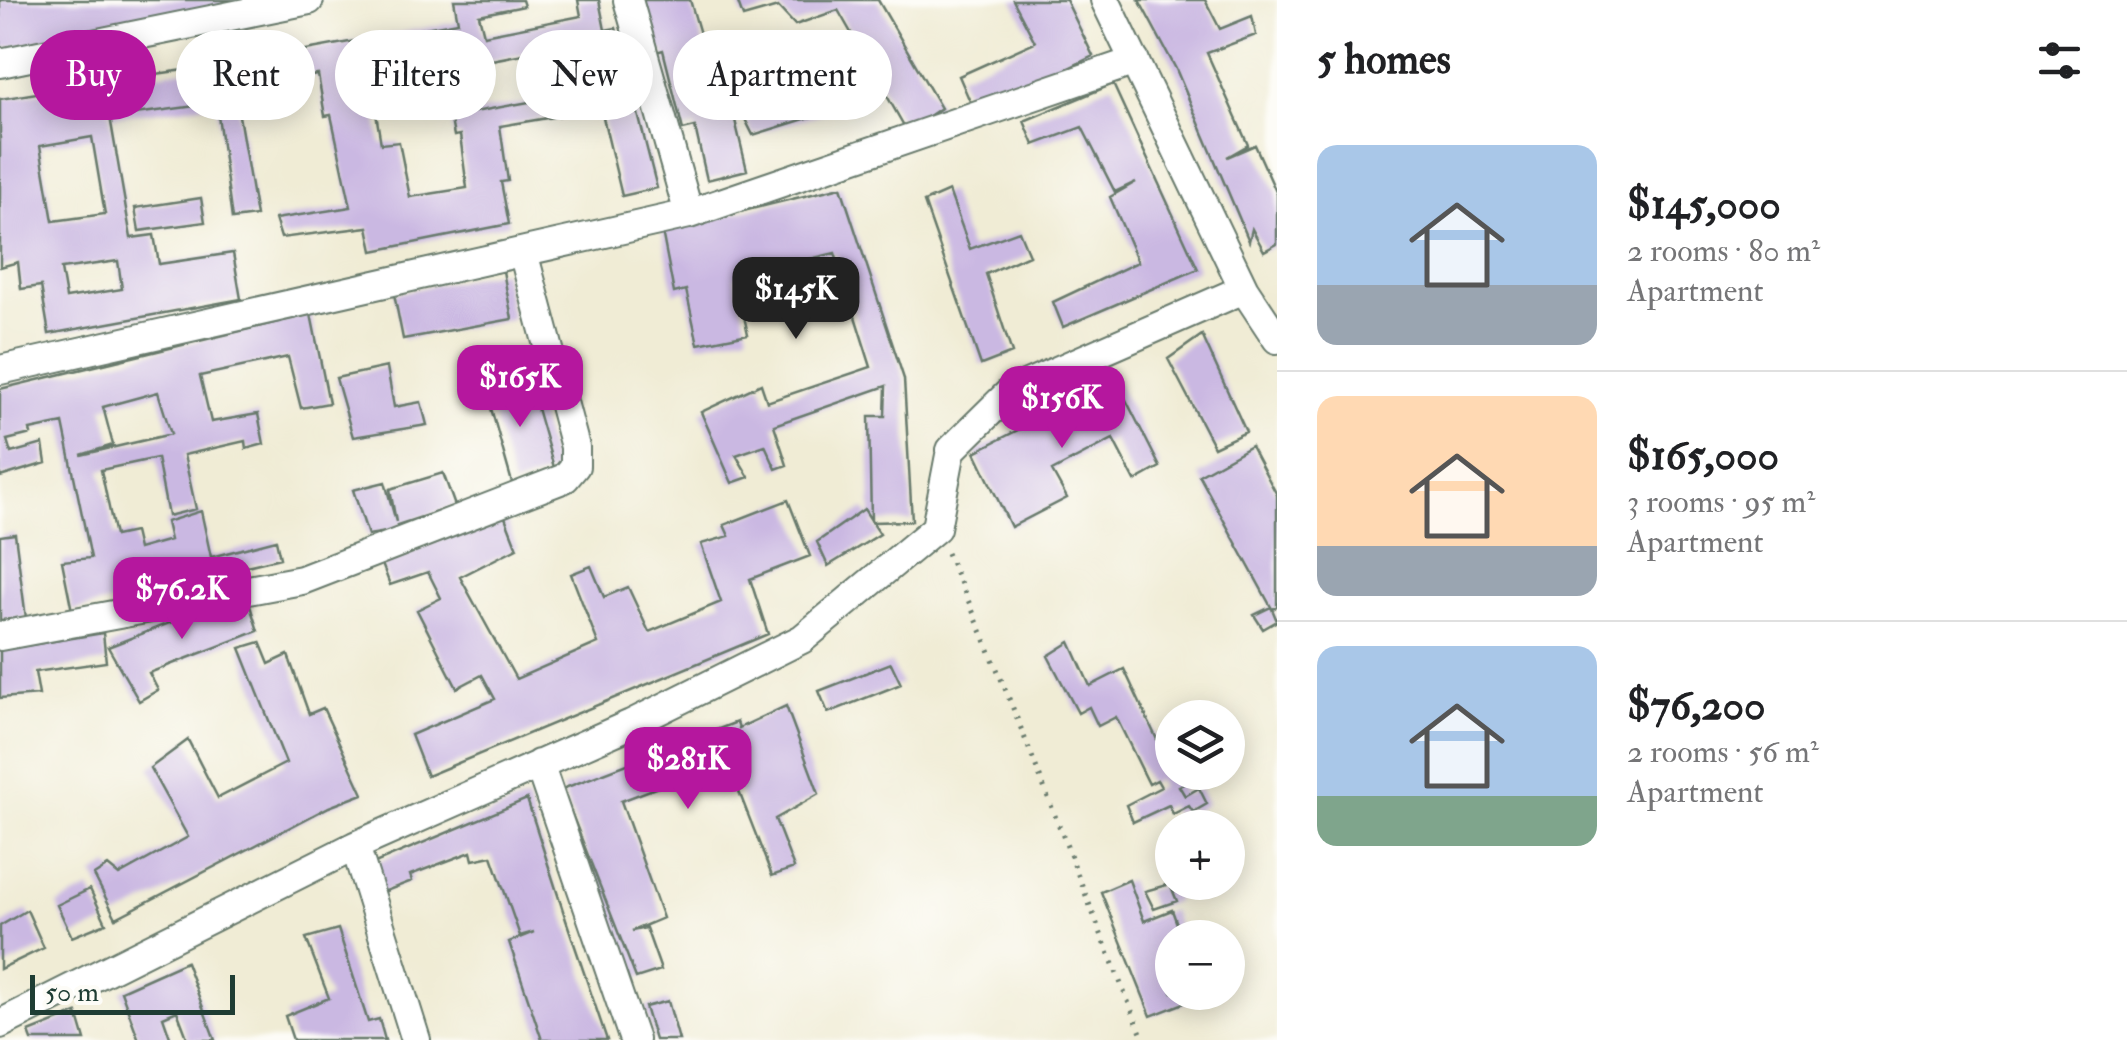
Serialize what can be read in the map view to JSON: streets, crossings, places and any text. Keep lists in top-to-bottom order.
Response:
{
  "scale_bar": "50 m",
  "page": {
    "heading": "5 homes",
    "chip": [
      "Buy",
      "Rent",
      "Filters",
      "New",
      "Apartment"
    ],
    "list": [
      {
        "name": "$145,000",
        "note": "2 rooms · 80 m² · Apartment"
      },
      {
        "name": "$165,000",
        "note": "3 rooms · 95 m² · Apartment"
      },
      {
        "name": "$76,200",
        "note": "2 rooms · 56 m² · Apartment"
      }
    ],
    "price": [
      "$145K",
      "$165K",
      "$156K",
      "$76.2K",
      "$281K"
    ],
    "map_buttons": ["+", "−"],
    "scale": "50 m"
  }
}
